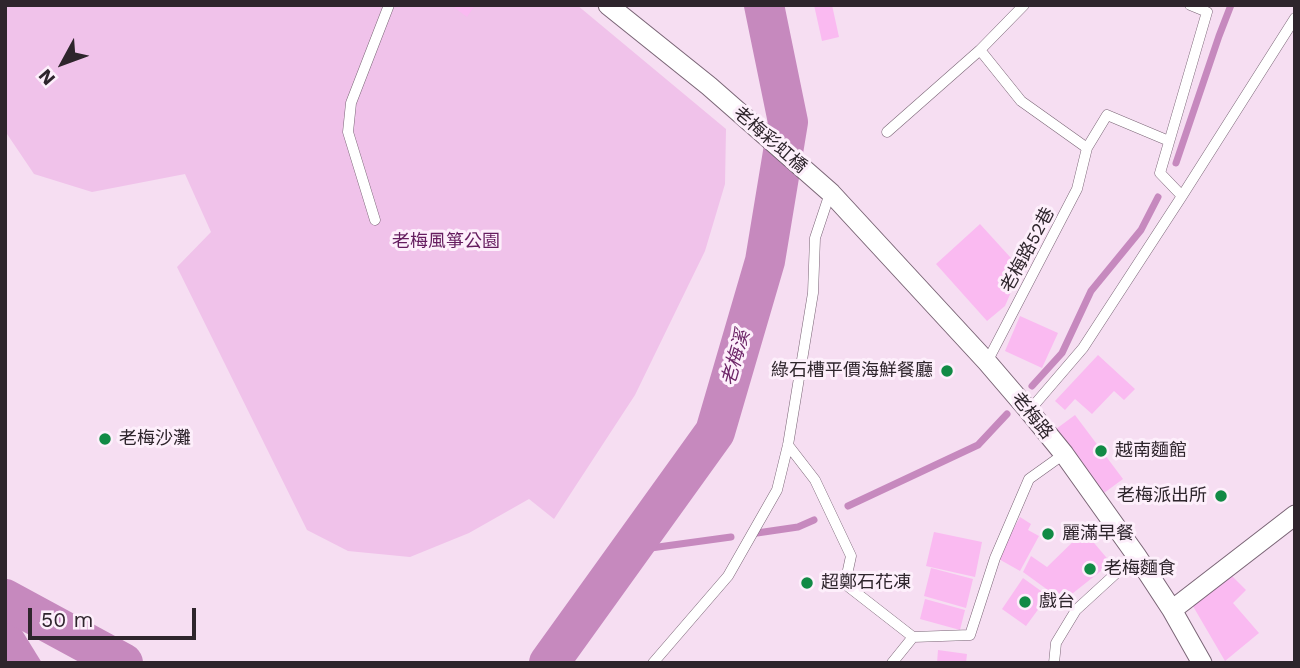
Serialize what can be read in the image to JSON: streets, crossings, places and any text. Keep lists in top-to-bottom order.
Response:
{
  "streets": {
    "street": ["老梅彩虹橋", "老梅路"],
    "lane": ["老梅路52巷"]
  },
  "crossings": [
    ["老梅彩虹橋", "老梅路"],
    ["老梅路52巷", "老梅路"]
  ],
  "water": ["老梅溪"],
  "parks": ["老梅風箏公園"],
  "places": [
    "綠石槽平價海鮮餐廳",
    "老梅沙灘",
    "越南麵館",
    "老梅派出所",
    "麗滿早餐",
    "老梅麵食",
    "超鄭石花凍",
    "戲台"
  ],
  "scale_bar": "50 m",
  "north": "bottom left"
}
